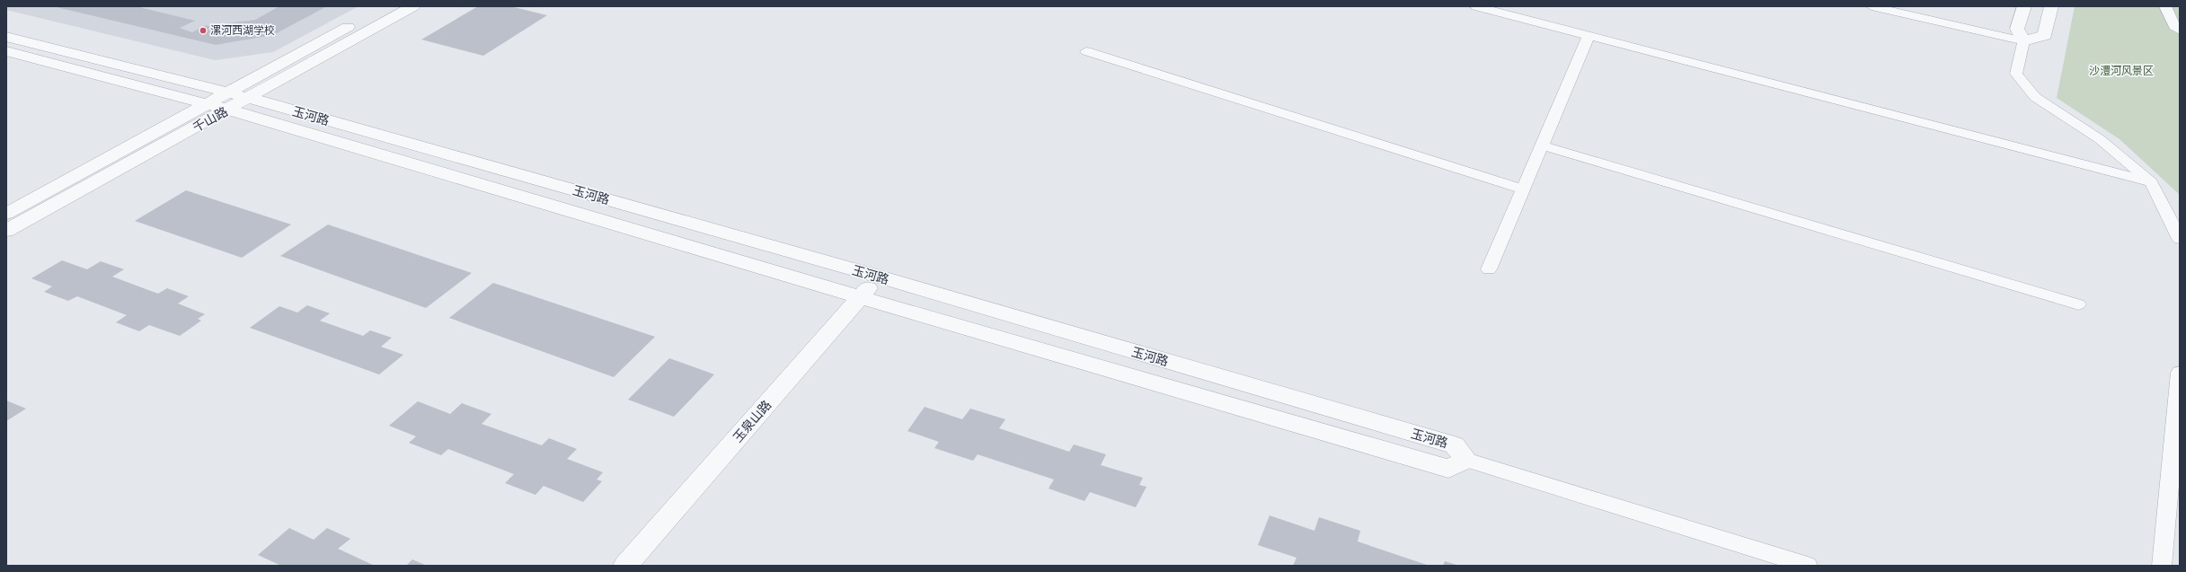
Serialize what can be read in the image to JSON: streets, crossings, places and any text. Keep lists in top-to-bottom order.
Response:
{
  "streets": {
    "street": ["玉河路", "千山路", "玉泉山路"]
  },
  "crossings": [
    ["玉河路", "千山路"],
    ["玉河路", "玉泉山路"]
  ],
  "parks": ["沙澧河风景区"],
  "places": ["漯河西湖学校"]
}
